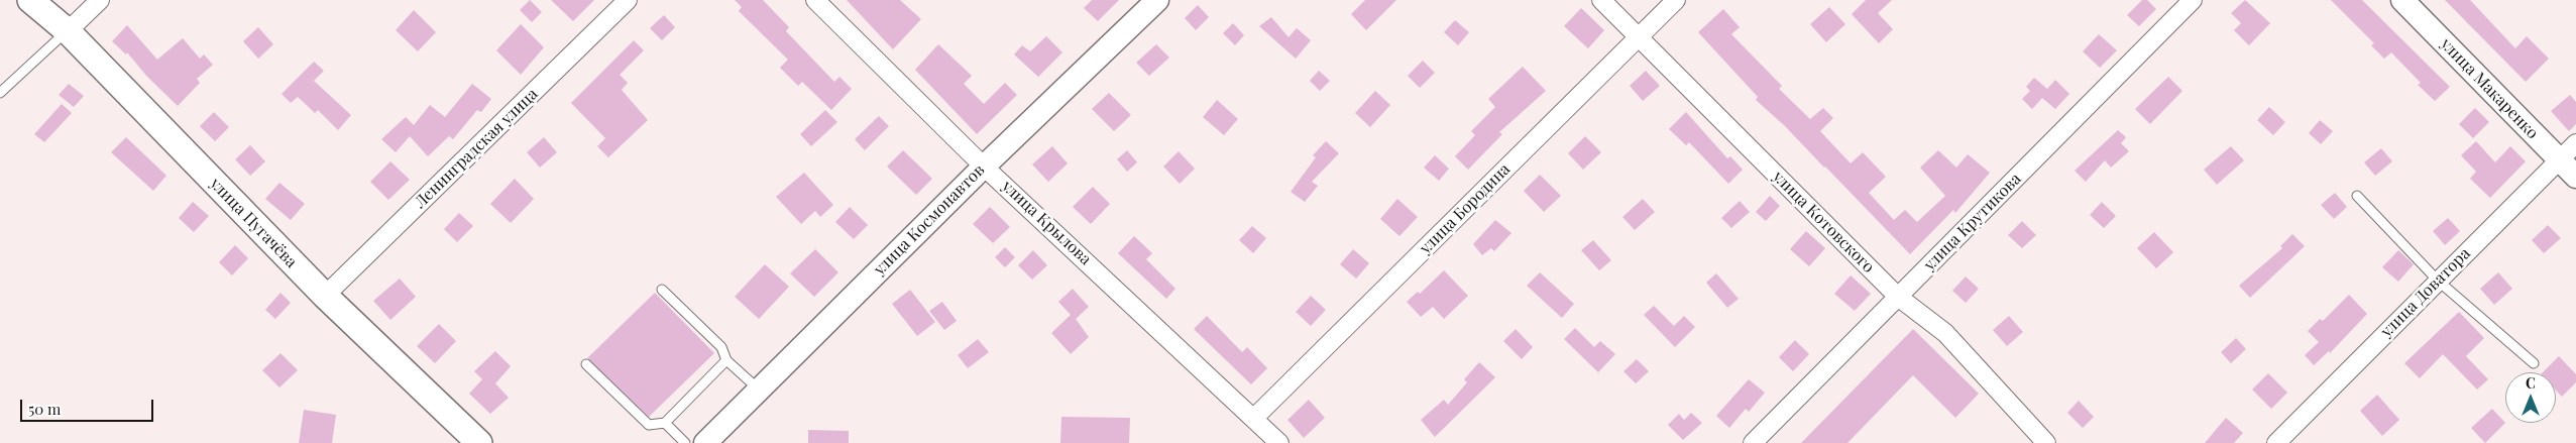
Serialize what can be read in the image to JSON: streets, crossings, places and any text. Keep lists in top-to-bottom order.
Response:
{
  "streets": {
    "main road": ["улица Пугачёва"],
    "street": [
      "улица Макаренко",
      "Ленинградская улица",
      "улица Бородина",
      "улица Космонавтов",
      "улица Котовского",
      "улица Крутикова",
      "улица Крылова",
      "улица Доватора"
    ]
  },
  "crossings": [
    ["улица Макаренко", "улица Доватора"],
    ["Ленинградская улица", "улица Пугачёва"],
    ["улица Бородина", "улица Котовского"],
    ["улица Бородина", "улица Крылова"],
    ["улица Космонавтов", "улица Крылова"],
    ["улица Котовского", "улица Крутикова"]
  ],
  "scale_bar": "50 m",
  "north": "top"
}
